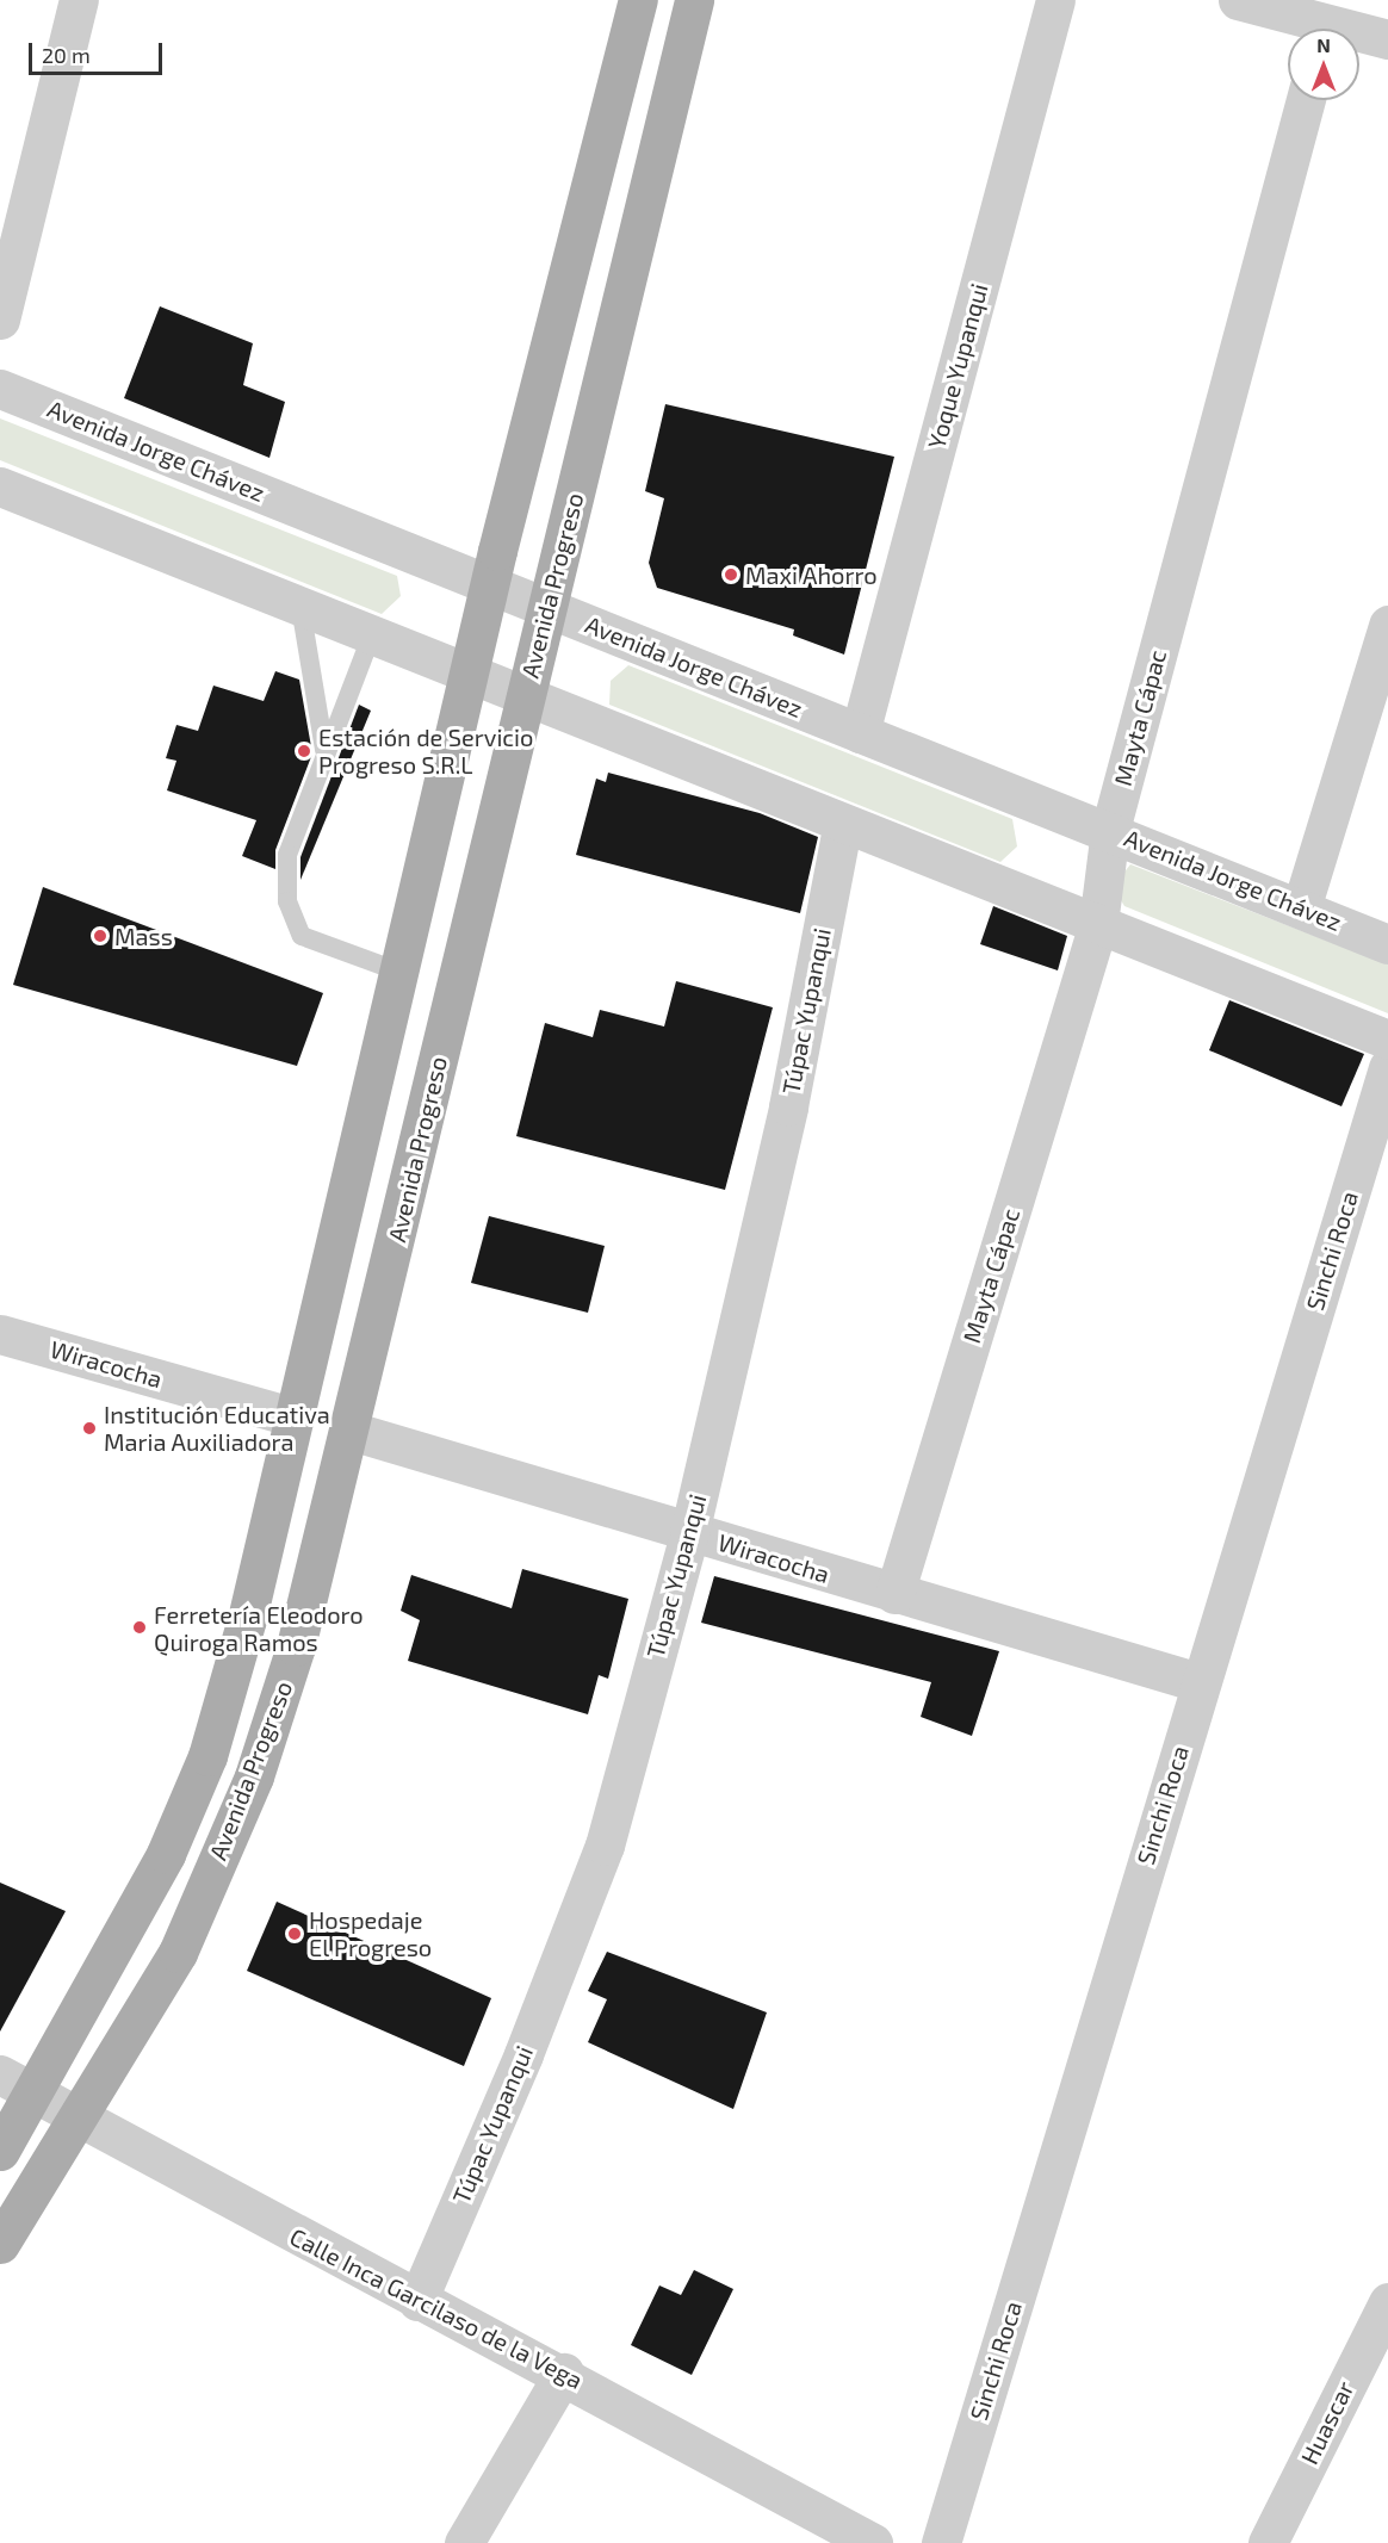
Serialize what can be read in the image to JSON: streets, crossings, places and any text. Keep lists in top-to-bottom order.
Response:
{
  "streets": {
    "main road": ["Avenida Progreso"],
    "street": [
      "Yoque Yupanqui",
      "Avenida Jorge Chávez",
      "Mayta Cápac",
      "Túpac Yupanqui",
      "Sinchi Roca",
      "Wiracocha",
      "Calle Inca Garcilaso de la Vega",
      "Huascar"
    ]
  },
  "crossings": [
    ["Yoque Yupanqui", "Avenida Jorge Chávez"],
    ["Avenida Jorge Chávez", "Avenida Progreso"],
    ["Avenida Jorge Chávez", "Mayta Cápac"],
    ["Avenida Progreso", "Wiracocha"],
    ["Avenida Progreso", "Calle Inca Garcilaso de la Vega"],
    ["Mayta Cápac", "Wiracocha"],
    ["Túpac Yupanqui", "Wiracocha"],
    ["Túpac Yupanqui", "Calle Inca Garcilaso de la Vega"],
    ["Sinchi Roca", "Wiracocha"]
  ],
  "places": [
    "Maxi Ahorro",
    "Estación de Servicio Progreso S.R.L",
    "Mass",
    "Institución Educativa Maria Auxiliadora",
    "Ferretería Eleodoro Quiroga Ramos",
    "Hospedaje El Progreso"
  ],
  "scale_bar": "20 m",
  "north": "top"
}
